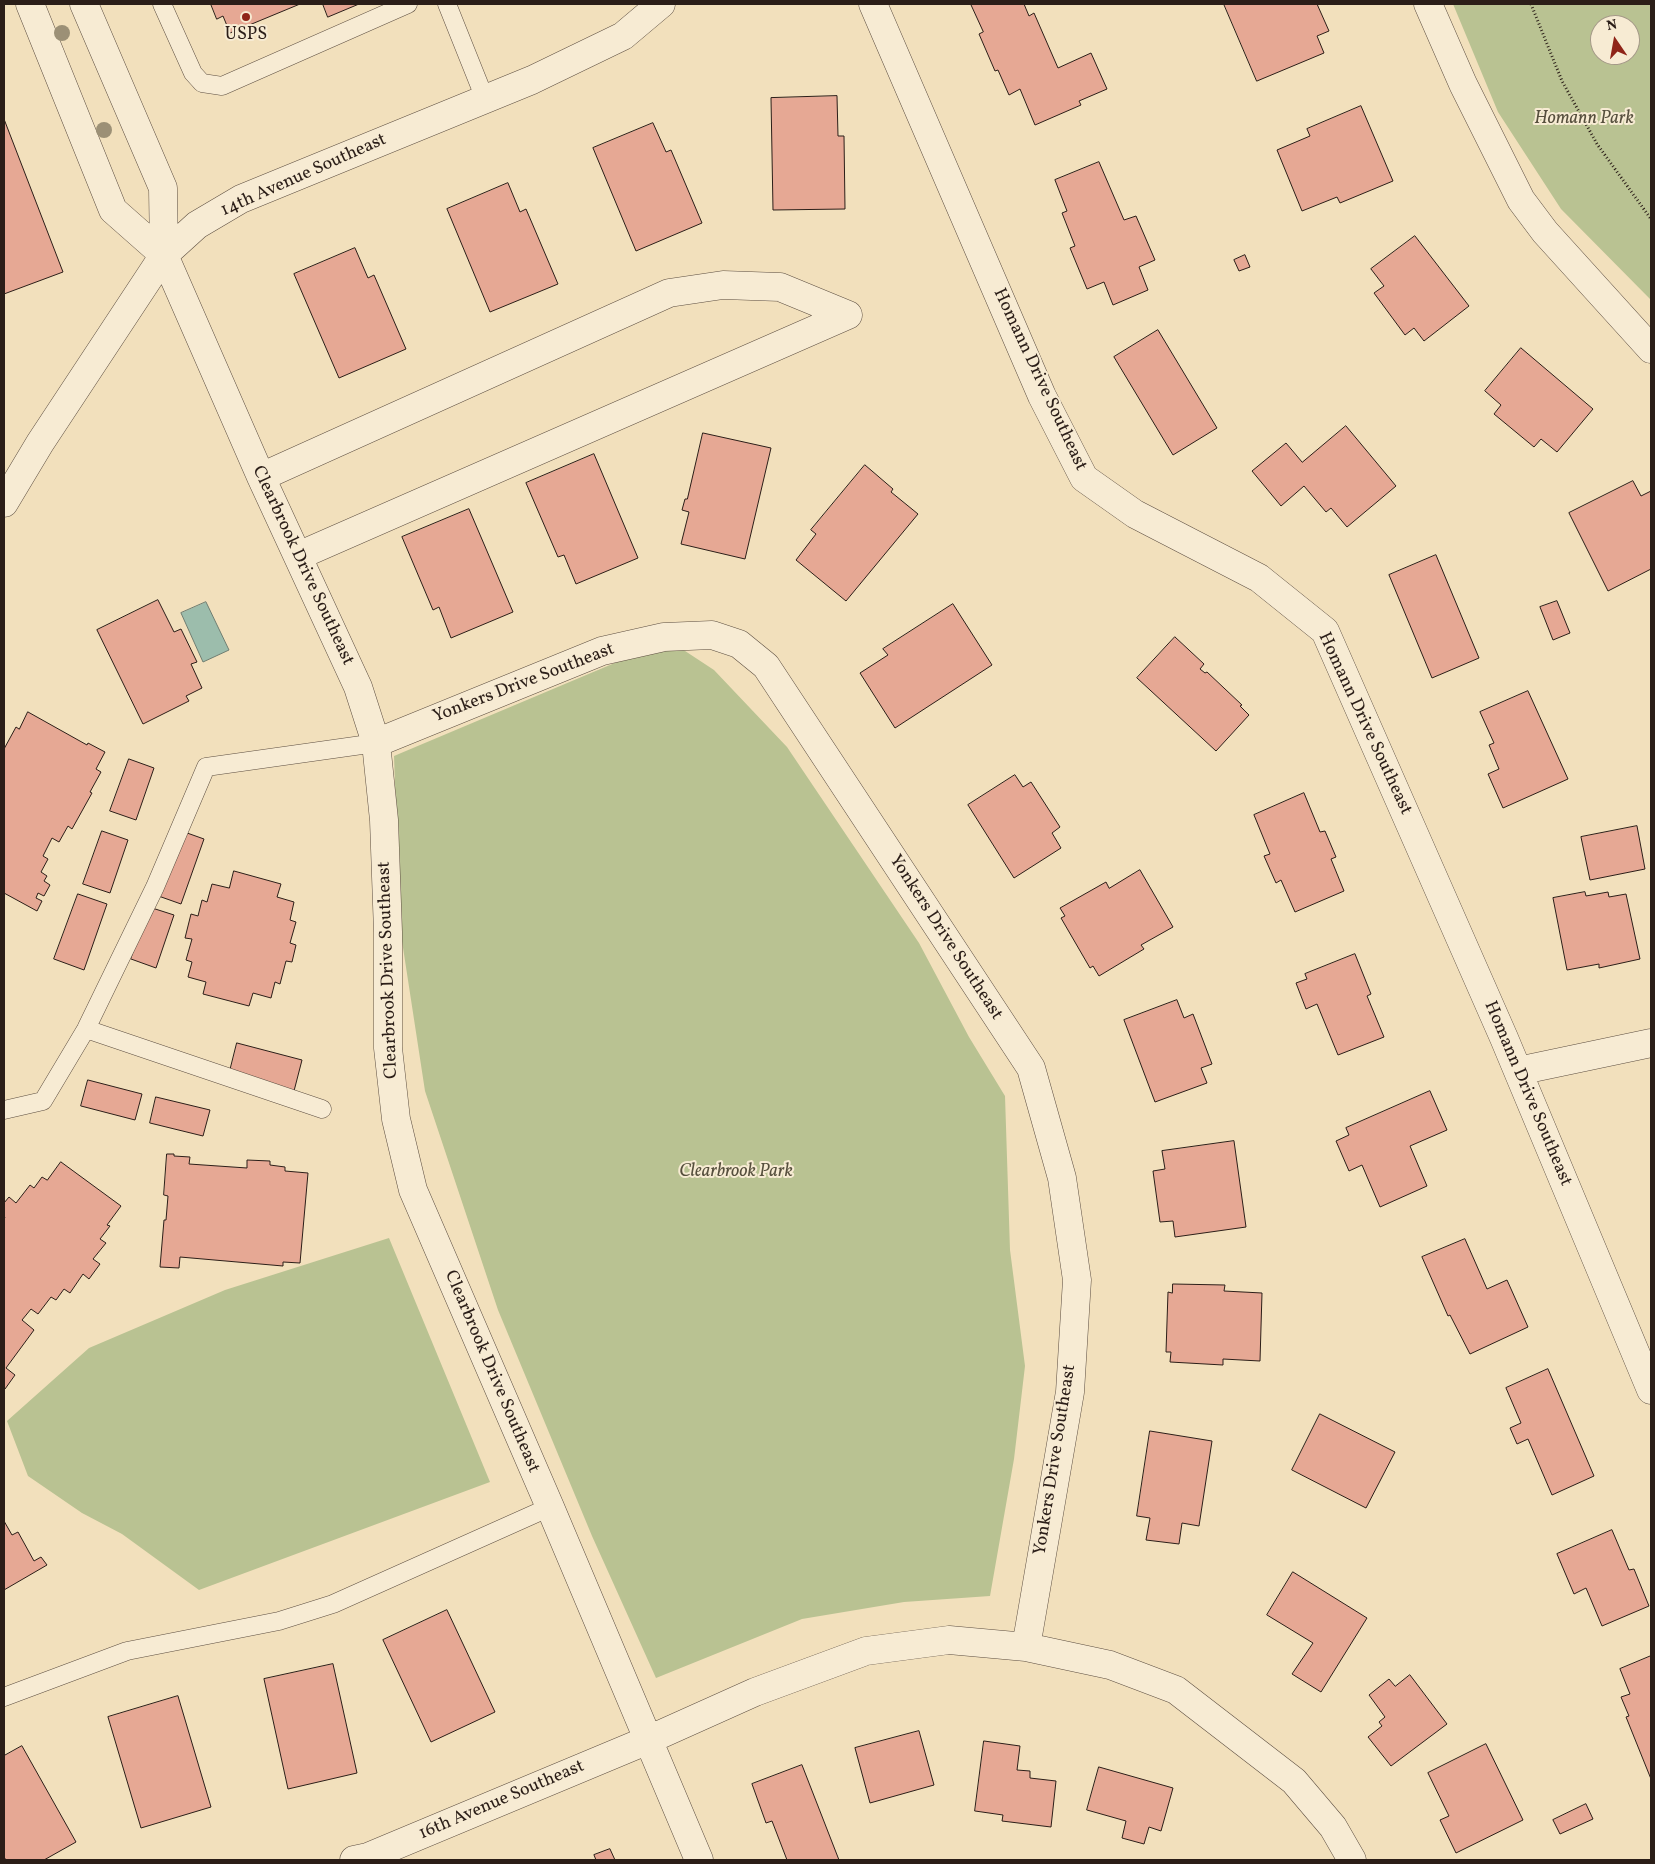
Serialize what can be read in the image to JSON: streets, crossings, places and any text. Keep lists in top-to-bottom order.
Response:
{
  "streets": {
    "street": [
      "14th Avenue Southeast",
      "Homann Drive Southeast",
      "Clearbrook Drive Southeast",
      "Yonkers Drive Southeast",
      "16th Avenue Southeast"
    ]
  },
  "crossings": [
    ["14th Avenue Southeast", "Clearbrook Drive Southeast"],
    ["Clearbrook Drive Southeast", "Yonkers Drive Southeast"],
    ["Clearbrook Drive Southeast", "16th Avenue Southeast"],
    ["Yonkers Drive Southeast", "16th Avenue Southeast"]
  ],
  "parks": ["Homann Park", "Clearbrook Park"],
  "places": ["USPS"],
  "north": "top"
}
